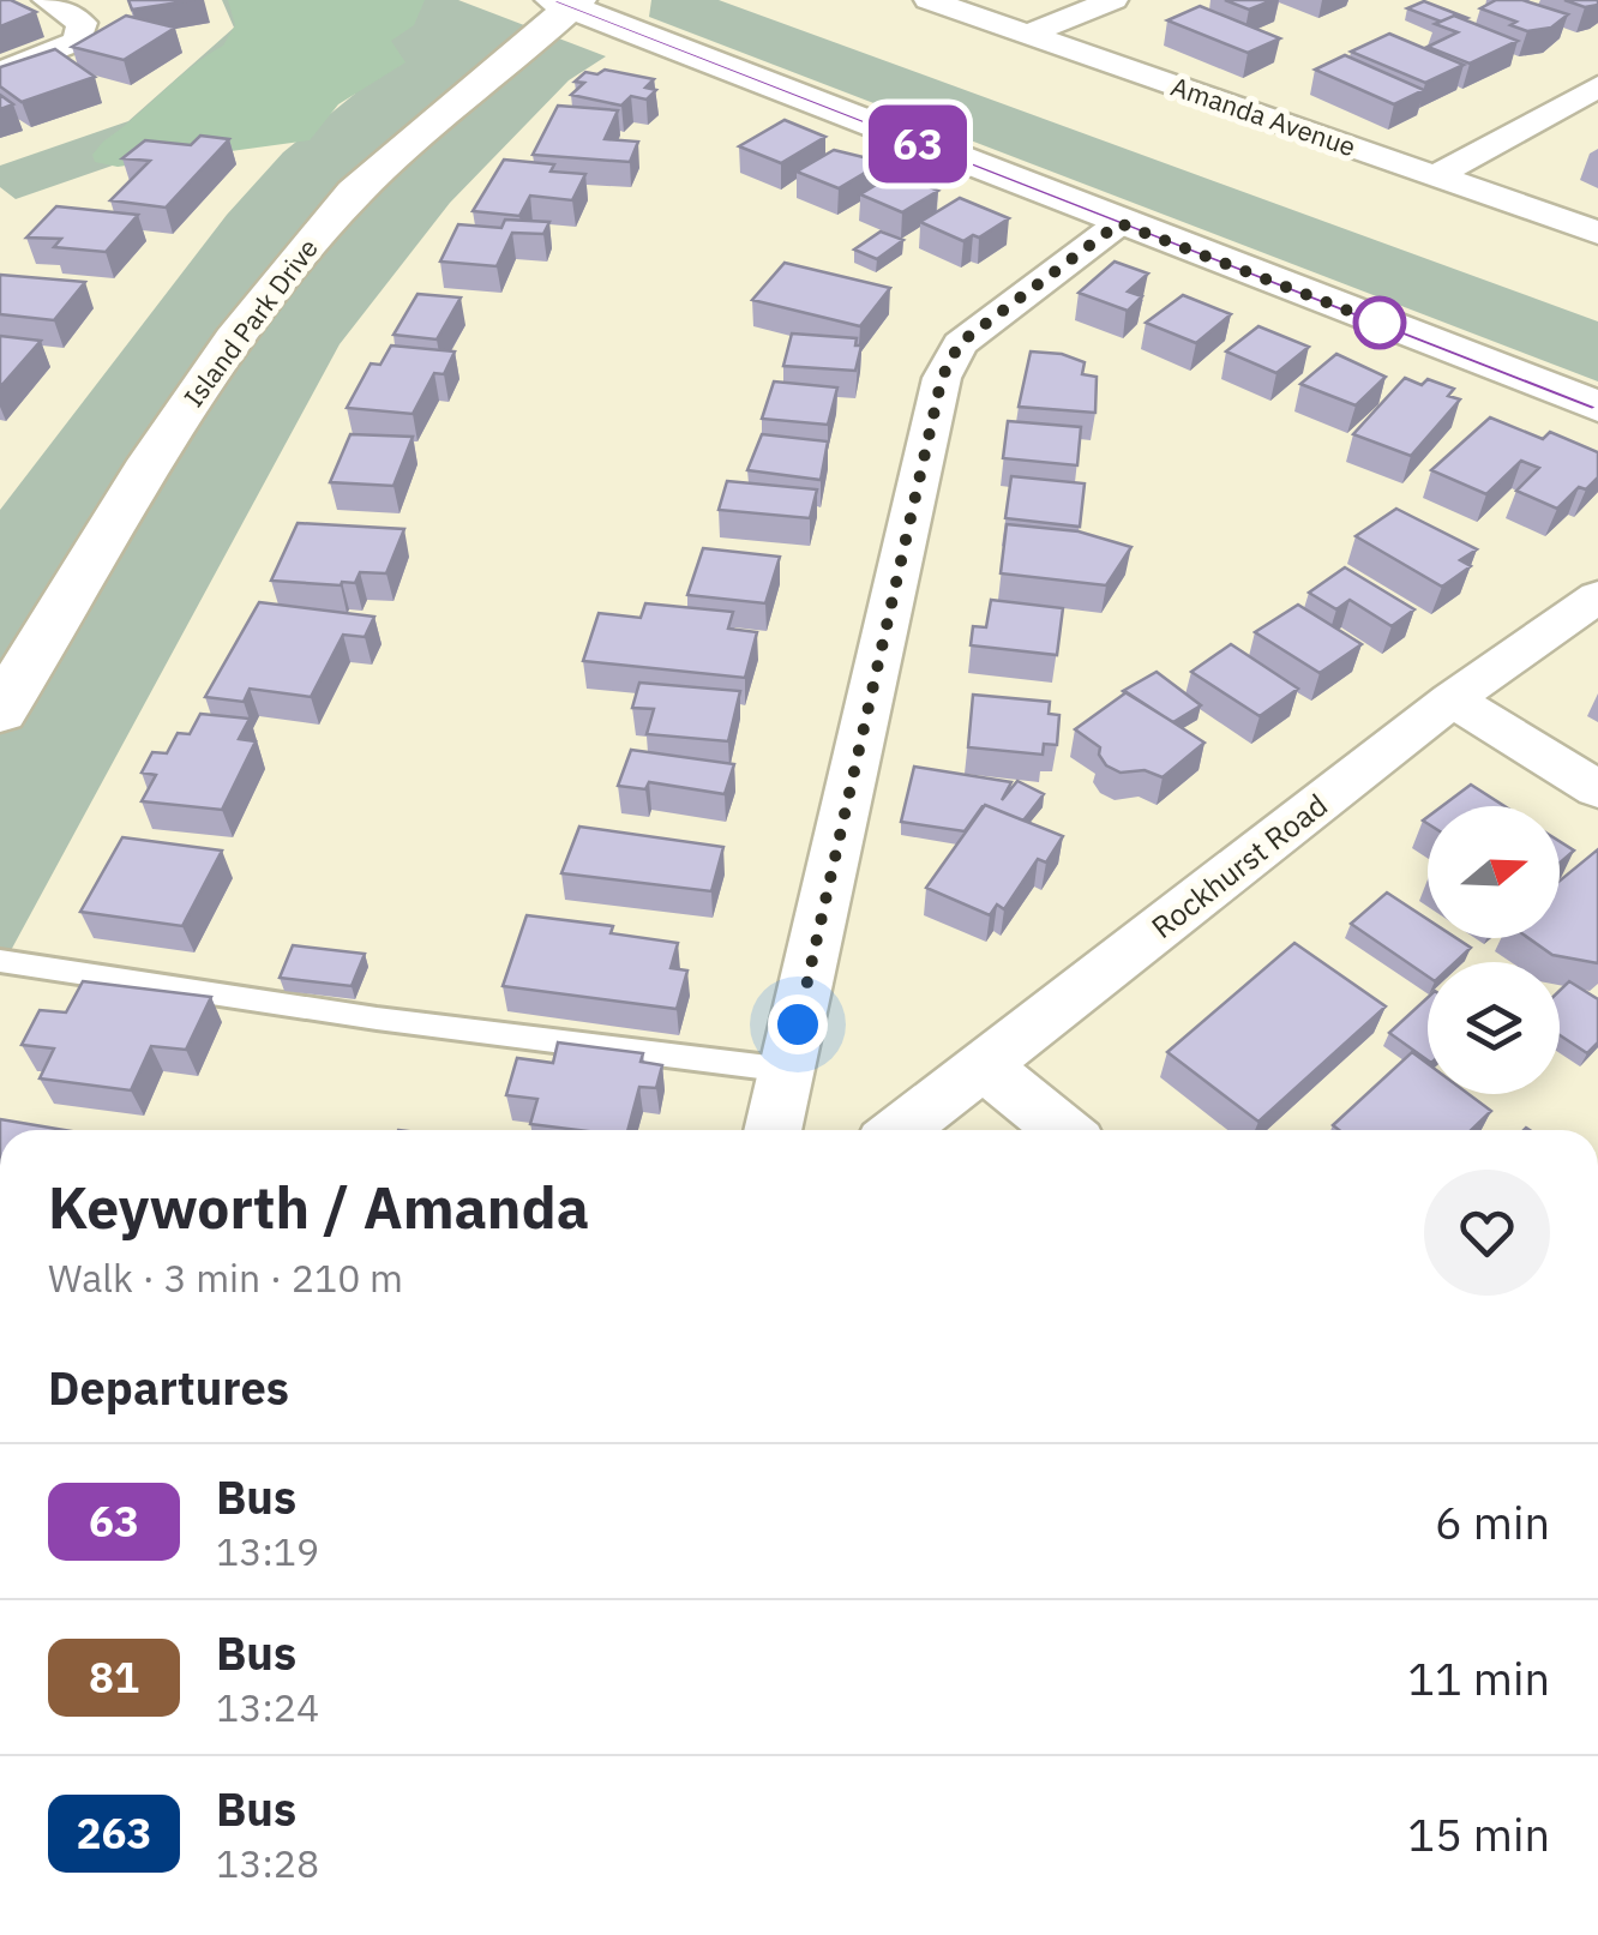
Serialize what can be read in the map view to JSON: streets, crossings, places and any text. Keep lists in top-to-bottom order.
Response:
{
  "streets": {
    "main road": ["Island Park Drive"],
    "street": ["Amanda Avenue", "Rockhurst Road"]
  },
  "lines": ["bus line 63"],
  "north": "right",
  "page": {
    "on_map": "63",
    "heading": [
      ["Keyworth / Amanda", "Walk · 3 min · 210 m"],
      "Departures"
    ],
    "list": [
      {
        "mark": "63",
        "name": "Bus",
        "note": "13:19",
        "value": "6 min"
      },
      {
        "mark": "81",
        "name": "Bus",
        "note": "13:24",
        "value": "11 min"
      },
      {
        "mark": "263",
        "name": "Bus",
        "note": "13:28",
        "value": "15 min"
      }
    ]
  }
}
